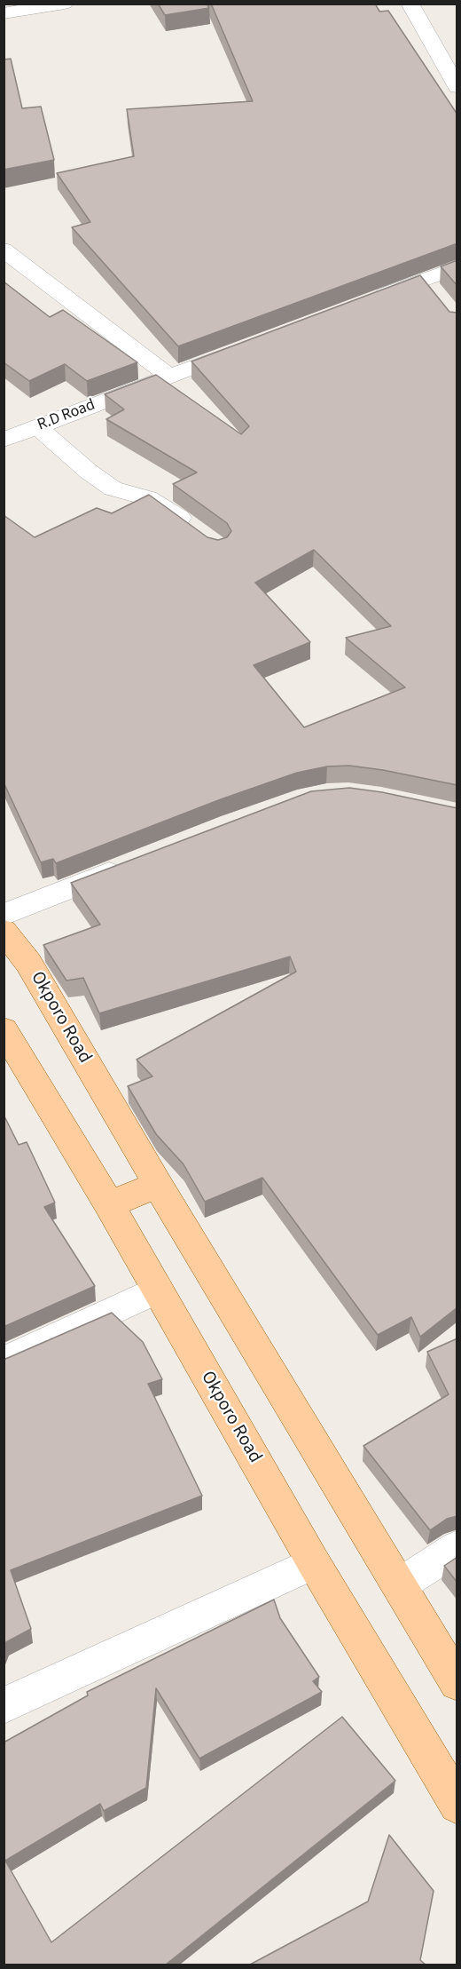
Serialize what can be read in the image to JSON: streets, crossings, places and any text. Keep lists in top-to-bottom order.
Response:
{
  "streets": {
    "main road": ["Okporo Road"],
    "street": ["R.D Road"]
  }
}
